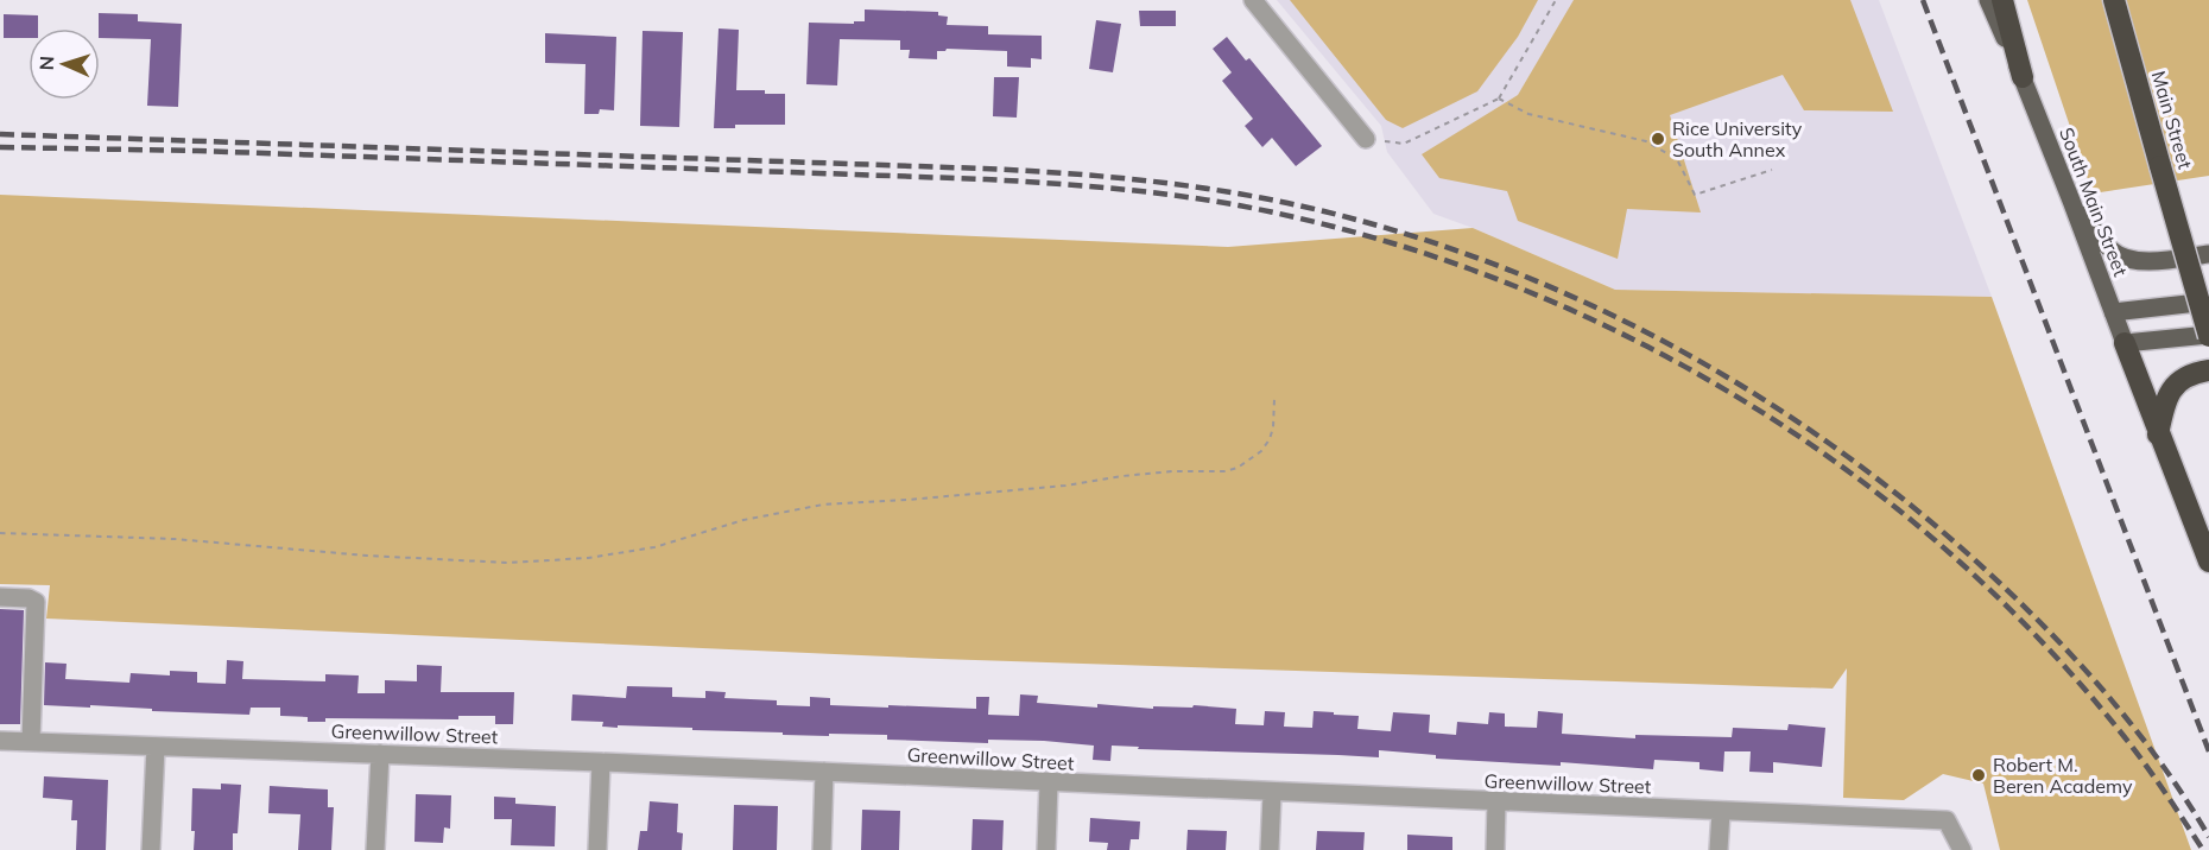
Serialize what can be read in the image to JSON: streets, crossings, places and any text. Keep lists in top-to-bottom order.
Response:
{
  "streets": {
    "highway": ["Main Street"],
    "main road": ["South Main Street"],
    "street": ["Greenwillow Street"]
  },
  "places": ["Rice University South Annex", "Robert M. Beren Academy"],
  "north": "left"
}
